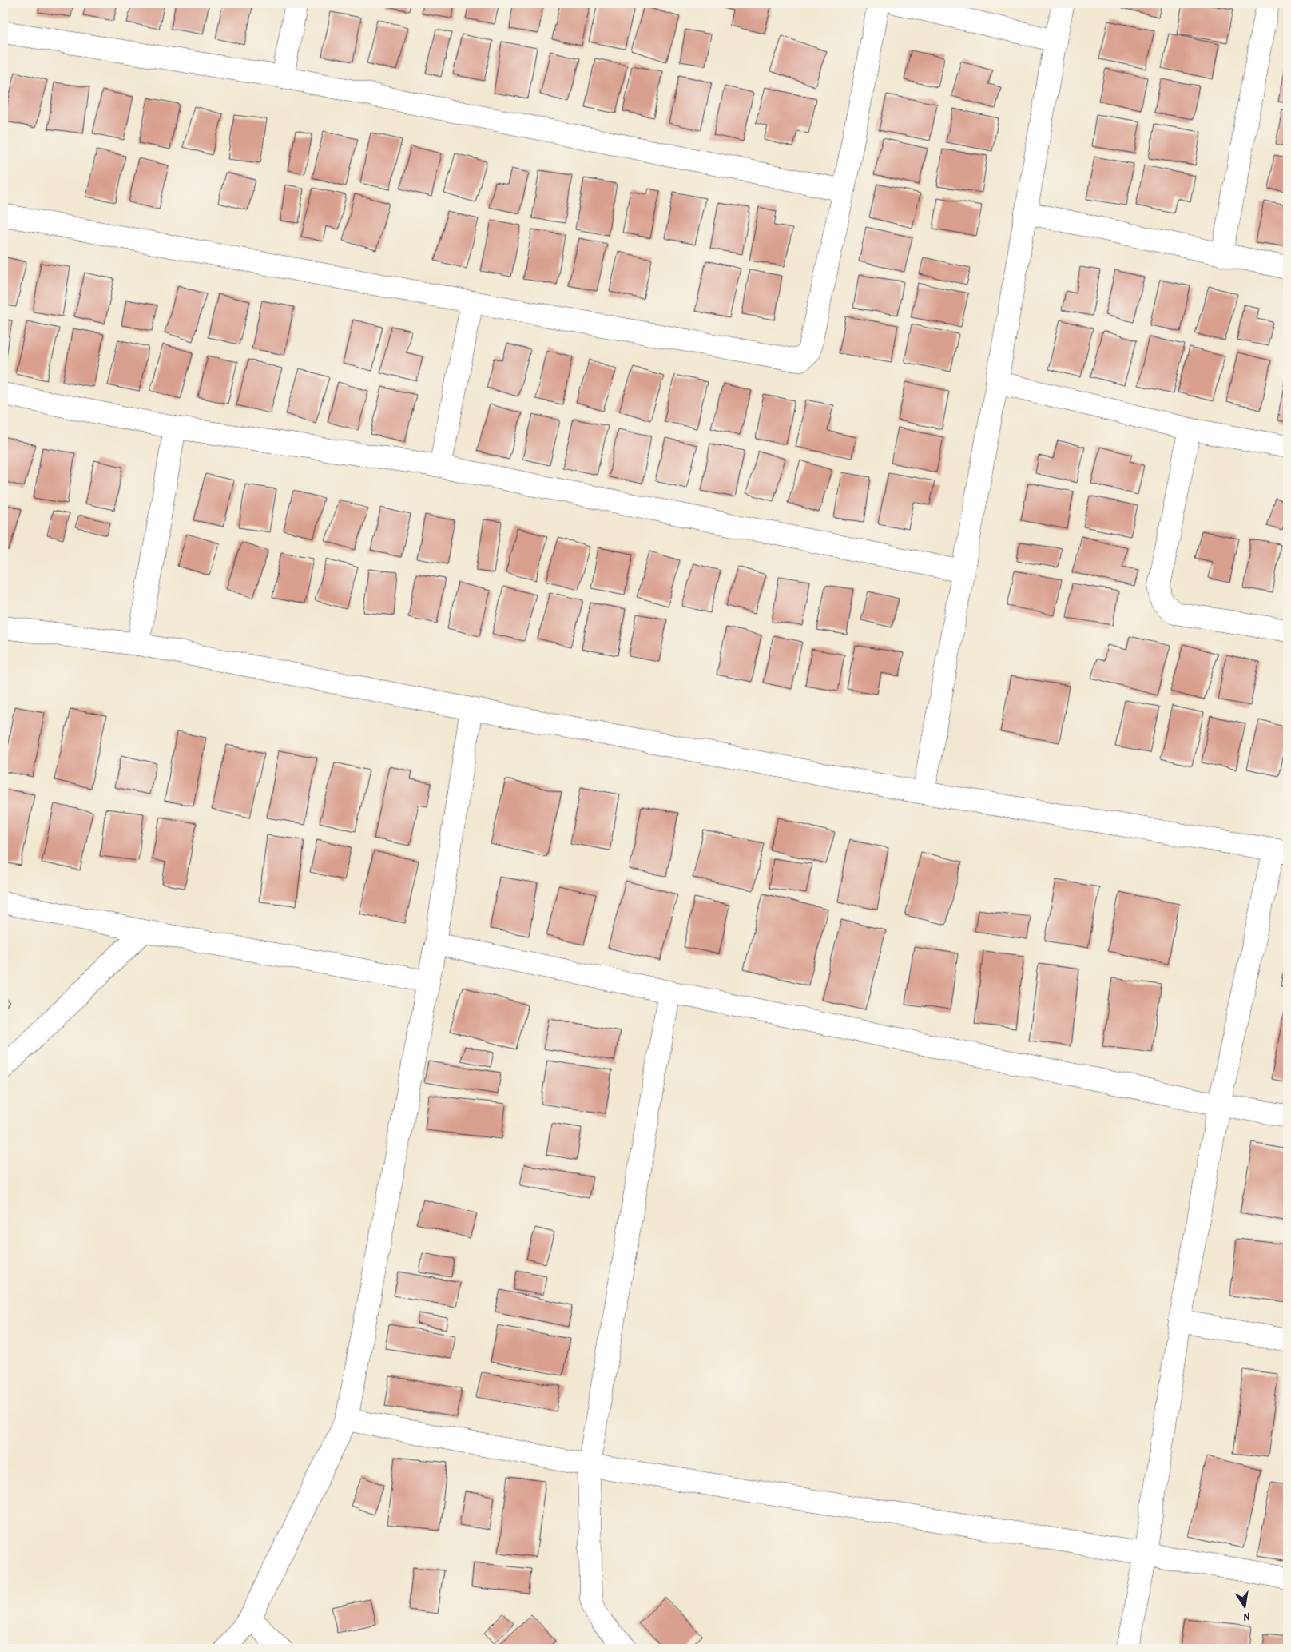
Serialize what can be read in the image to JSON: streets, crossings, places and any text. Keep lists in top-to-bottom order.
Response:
{
  "north": "bottom"
}
